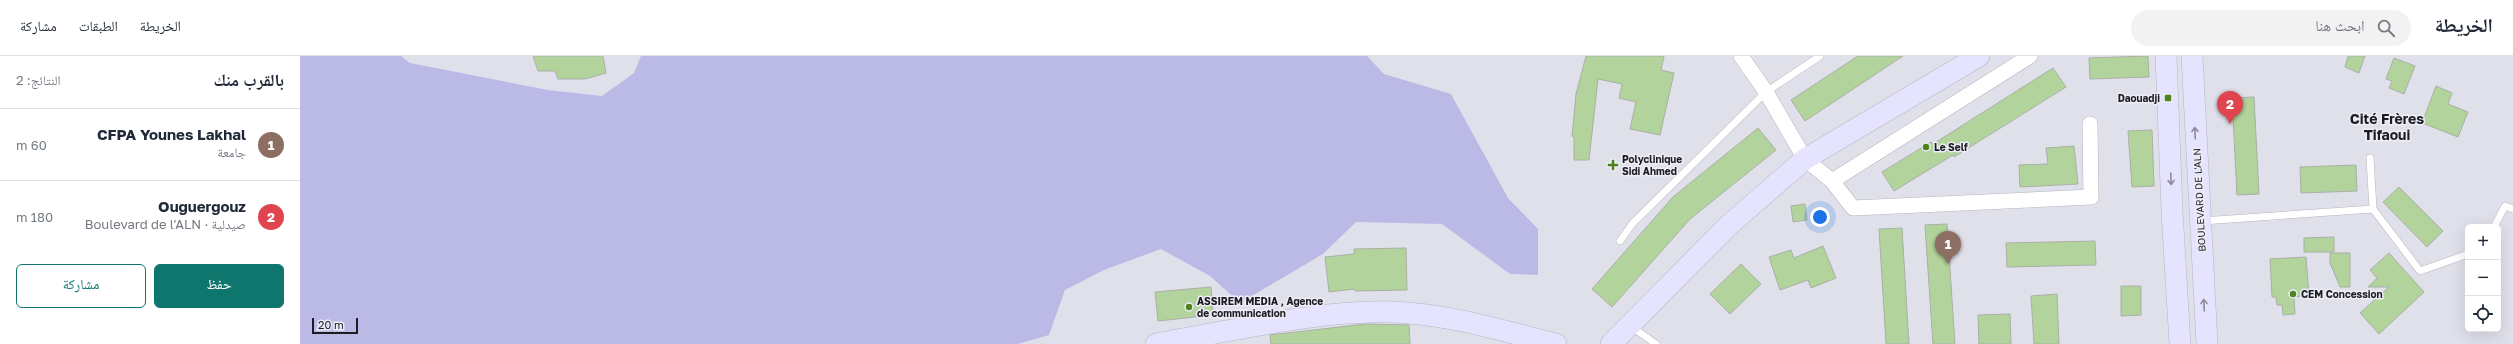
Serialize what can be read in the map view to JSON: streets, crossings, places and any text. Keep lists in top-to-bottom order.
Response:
{
  "streets": {
    "street": ["BOULEVARD DE L'ALN"]
  },
  "districts": ["Cité Frères Tifaoui"],
  "places": {
    "transit": ["Daouadji"],
    "other": ["Le Self", "CEM Concession", "ASSIREM MEDIA , Agence de communication"],
    "health": ["Polyclinique Sidi Ahmed"]
  },
  "scale_bar": "20 m",
  "page": {
    "header": "الخريطة",
    "search": "ابحث هنا",
    "nav": ["الخريطة", "الطبقات", "مشاركة"],
    "heading": ["بالقرب منك", "النتائج: 2"],
    "pins": ["2", "1"],
    "list": [
      {
        "mark": "1",
        "name": "CFPA Younes Lakhal",
        "note": "جامعة",
        "value": "60 m"
      },
      {
        "mark": "2",
        "name": "Ouguergouz",
        "note": "صيدلية · Boulevard de l'ALN",
        "value": "180 m"
      }
    ],
    "map_buttons": ["+", "−"],
    "buttons": ["حفظ", "مشاركة"],
    "scale": "20 m"
  }
}
